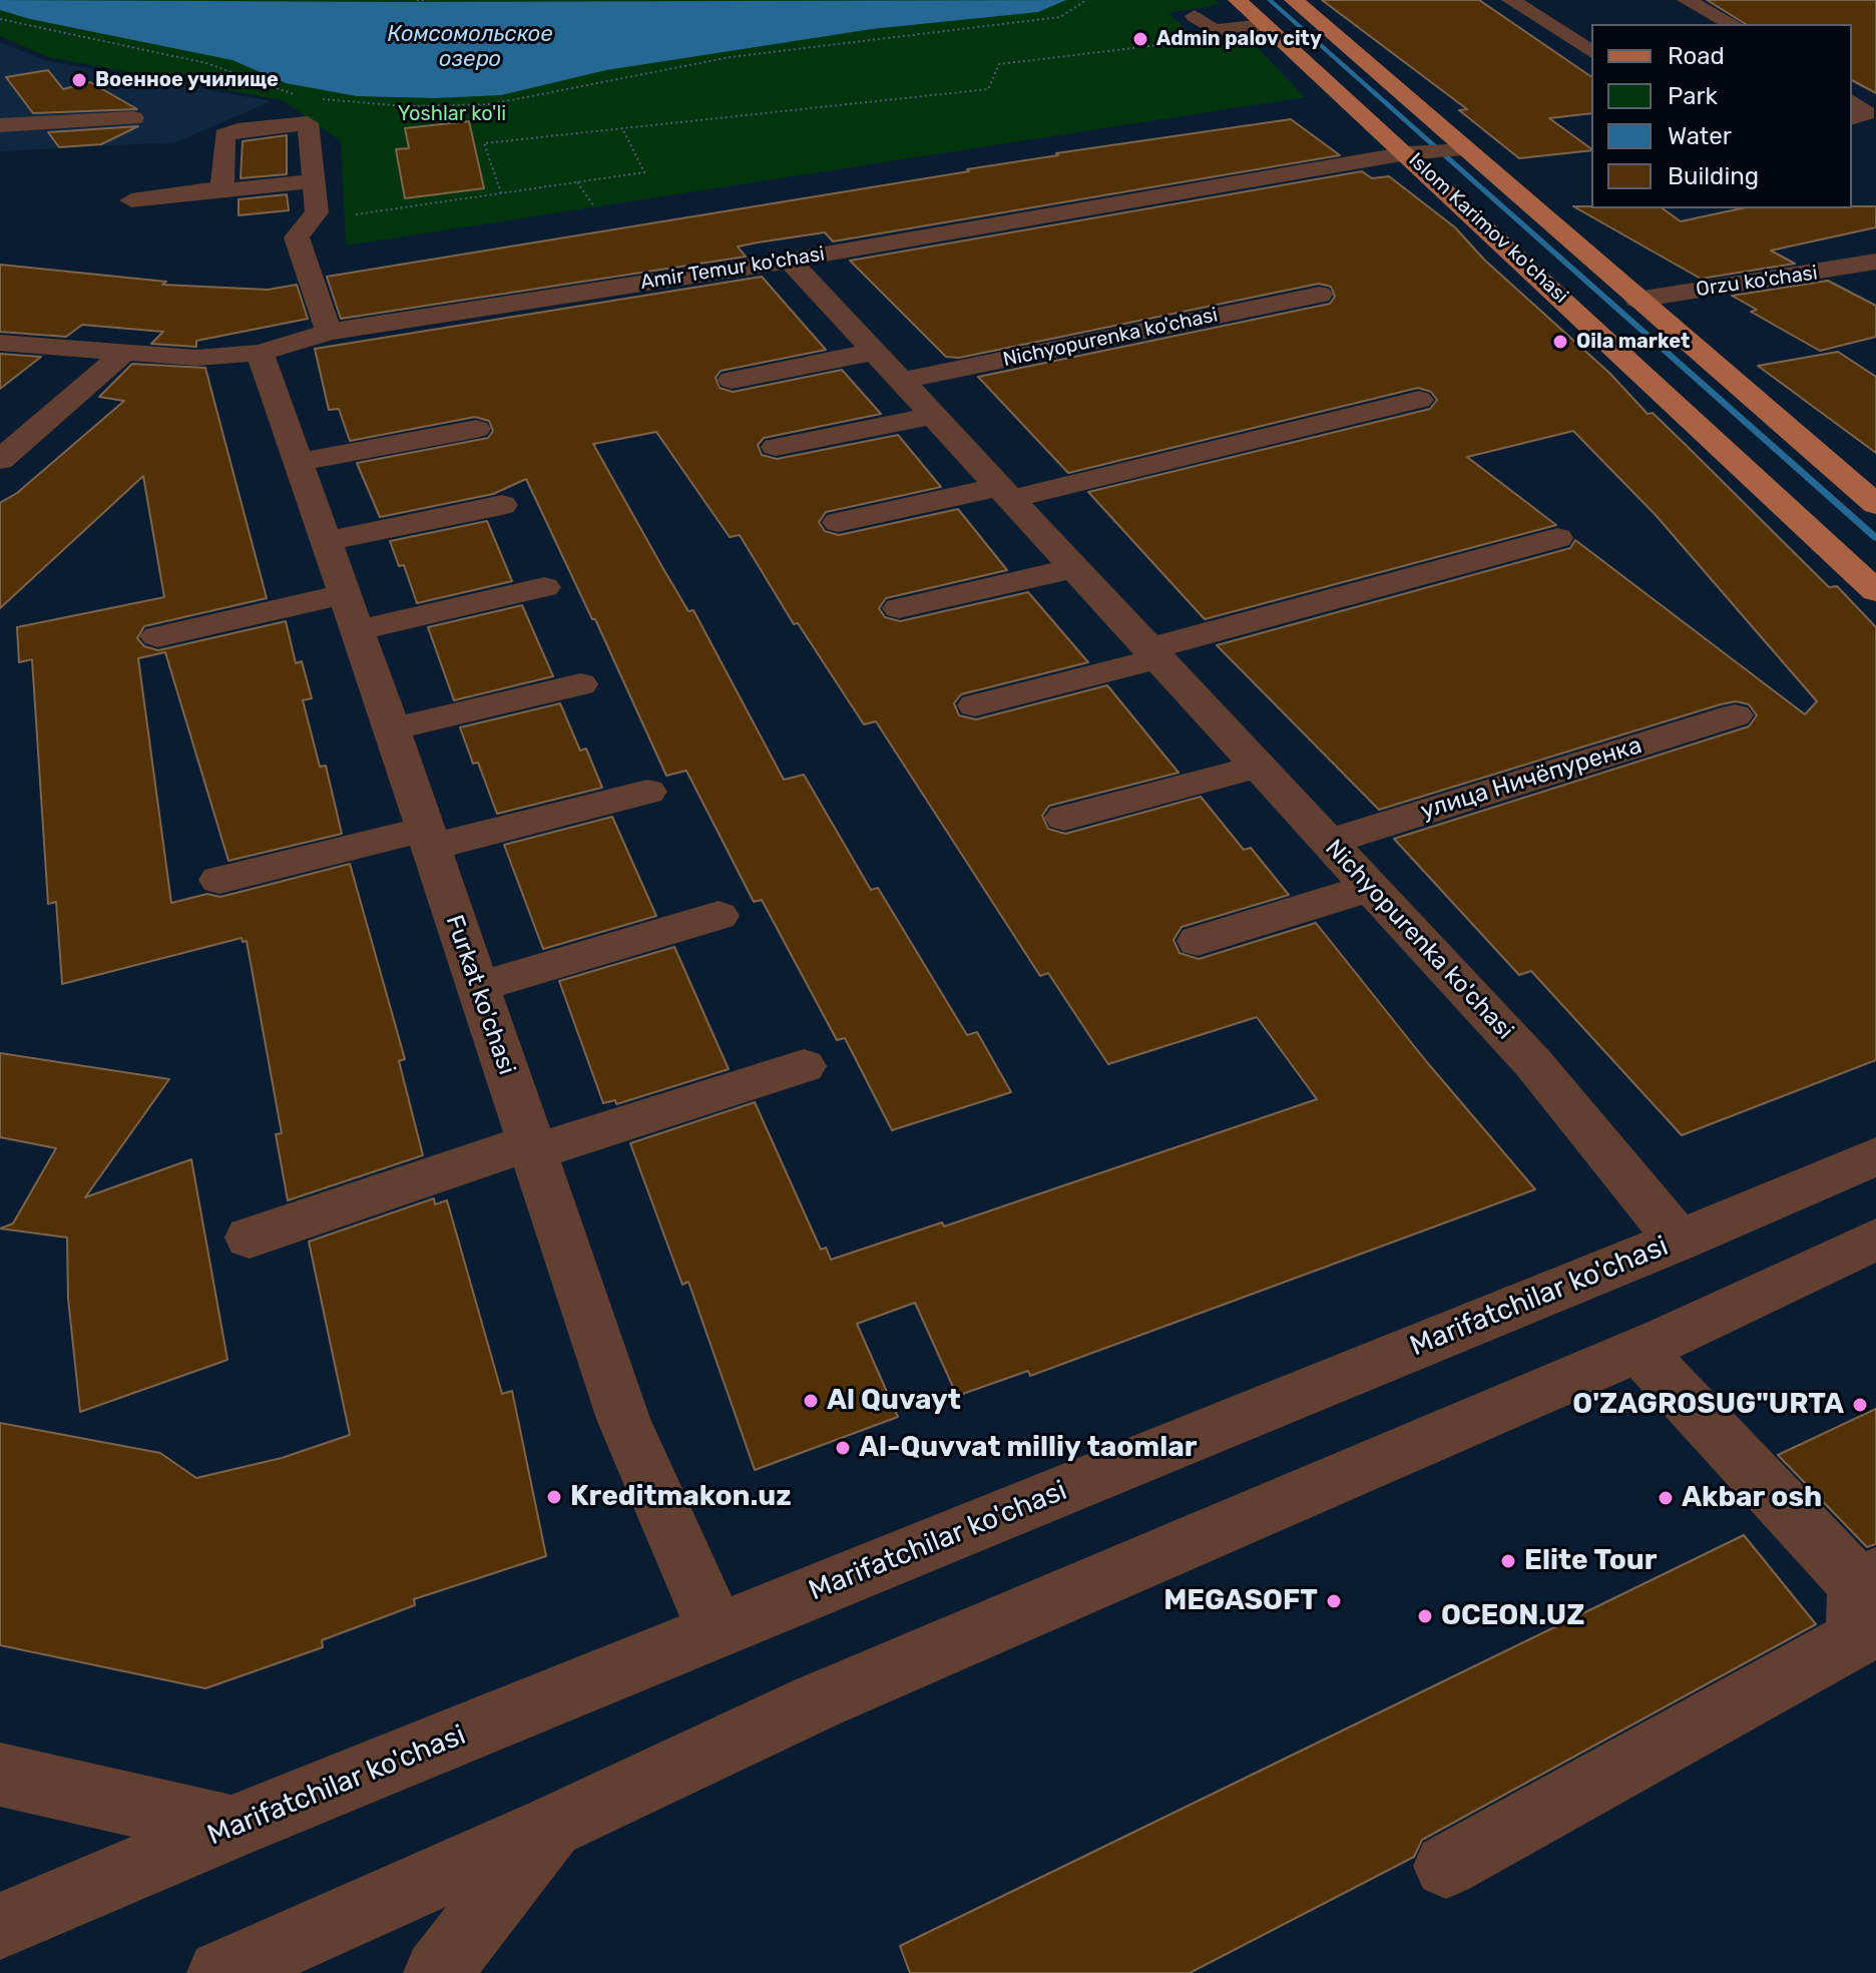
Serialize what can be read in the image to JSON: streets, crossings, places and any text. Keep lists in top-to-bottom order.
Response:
{
  "streets": {
    "main road": ["Islom Karimov ko'chasi"],
    "street": [
      "Amir Temur ko'chasi",
      "Orzu ko'chasi",
      "Nichyopurenka ko'chasi",
      "улица Ничёпуренка",
      "Furkat ko'chasi",
      "Marifatchilar ko'chasi"
    ]
  },
  "crossings": [
    ["Islom Karimov ko'chasi", "Amir Temur ko'chasi"],
    ["Islom Karimov ko'chasi", "Orzu ko'chasi"],
    ["Amir Temur ko'chasi", "Nichyopurenka ko'chasi"],
    ["Amir Temur ko'chasi", "Furkat ko'chasi"],
    ["Nichyopurenka ko'chasi", "улица Ничёпуренка"],
    ["Nichyopurenka ko'chasi", "Marifatchilar ko'chasi"],
    ["Furkat ko'chasi", "Marifatchilar ko'chasi"]
  ],
  "water": ["Комсомольское озеро"],
  "parks": ["Yoshlar ko'li"],
  "places": [
    "Admin palov city",
    "Военное училище",
    "Oila market",
    "Al Quvayt",
    "O'ZAGROSUG\"URTA",
    "Al-Quvvat milliy taomlar",
    "Kreditmakon.uz",
    "Akbar osh",
    "Elite Tour",
    "MEGASOFT",
    "OCEON.UZ"
  ],
  "legend": [
    "Road",
    "Park",
    "Water",
    "Building"
  ]
}
